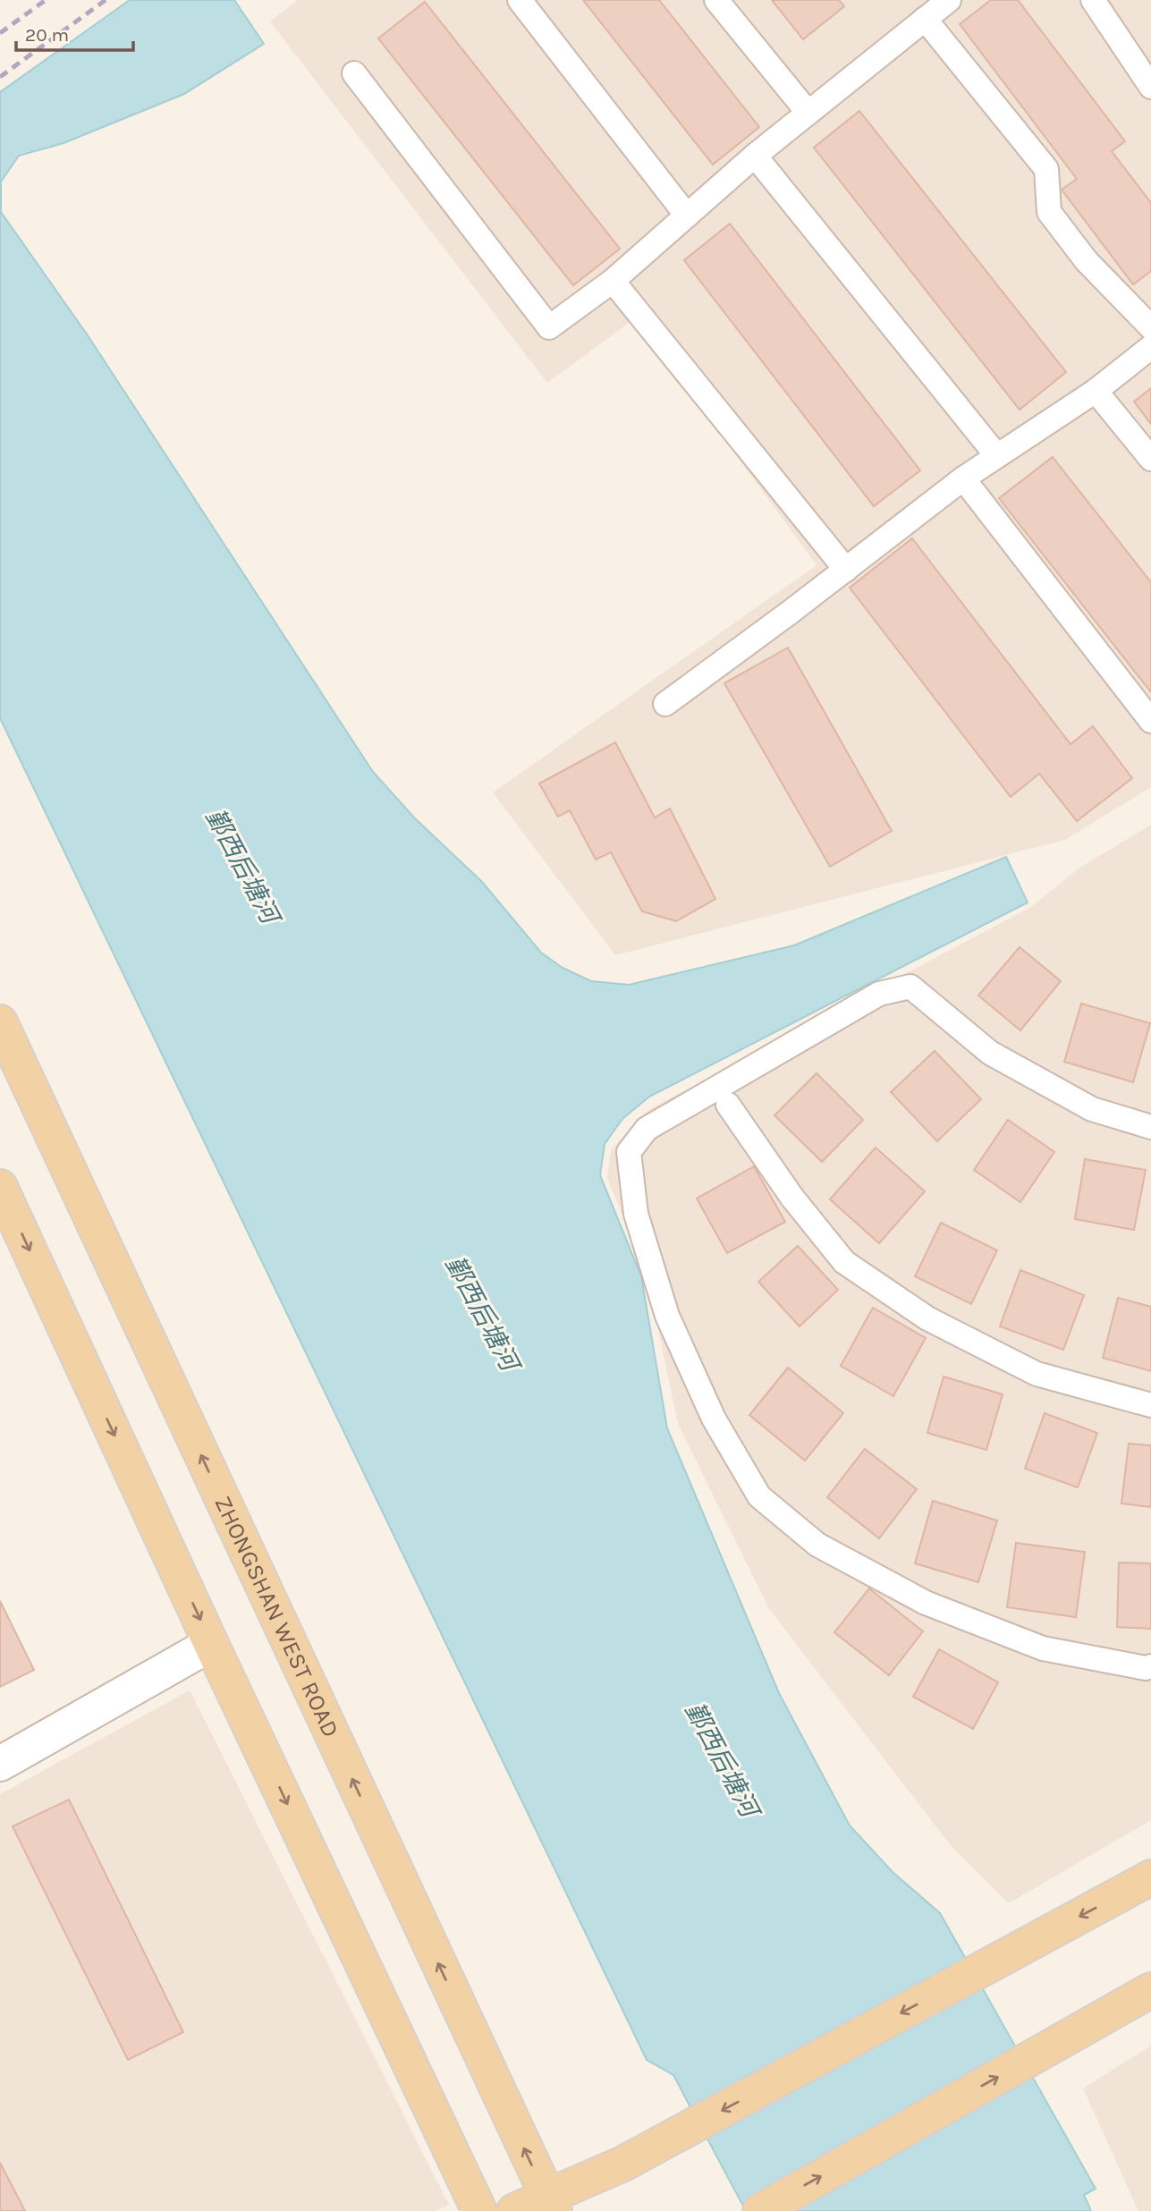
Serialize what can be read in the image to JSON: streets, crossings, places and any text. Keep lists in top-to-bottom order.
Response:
{
  "streets": {
    "main road": ["ZHONGSHAN WEST ROAD"]
  },
  "water": ["鄞西后塘河"],
  "scale_bar": "20 m"
}
